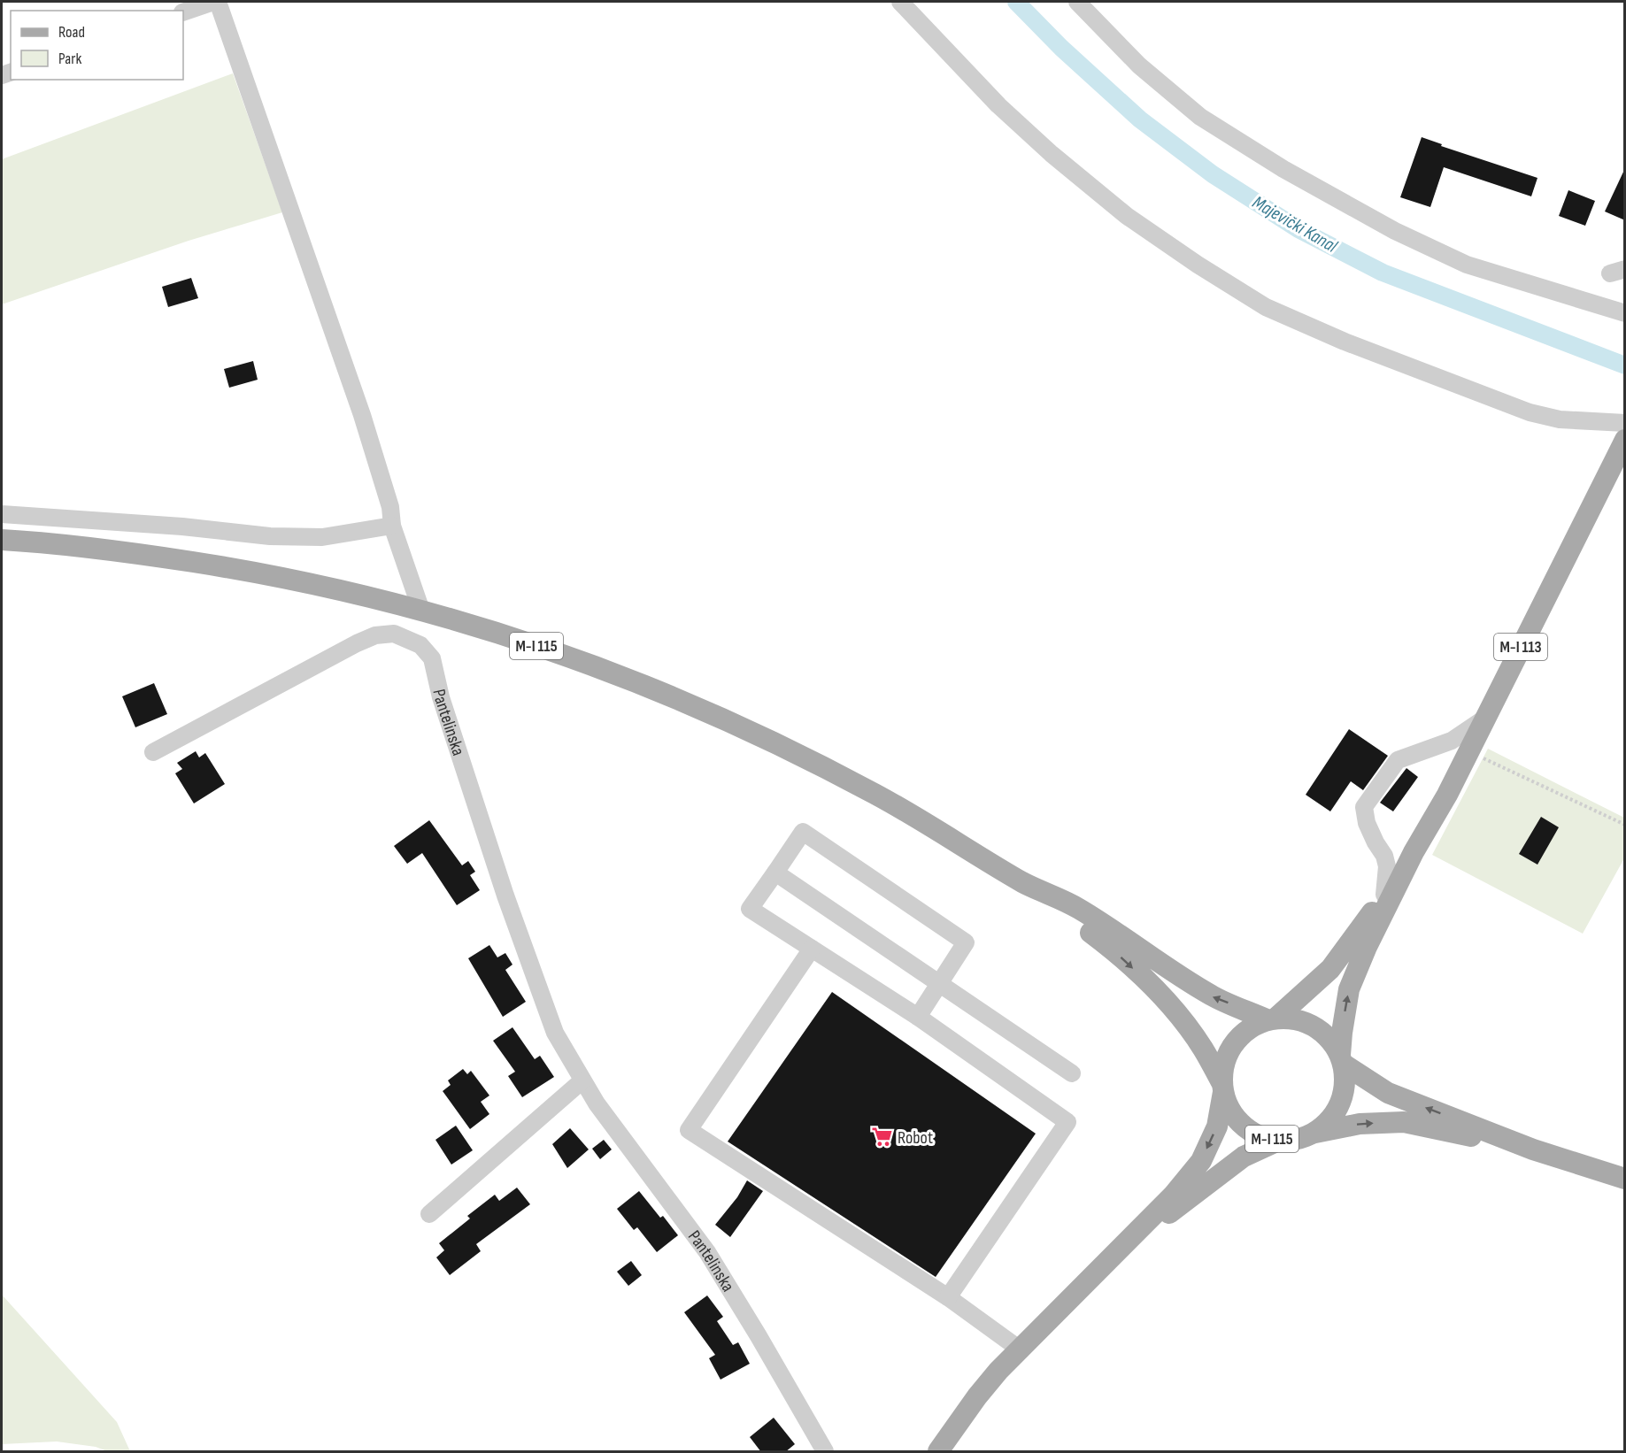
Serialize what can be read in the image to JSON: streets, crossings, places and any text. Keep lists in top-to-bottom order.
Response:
{
  "streets": {
    "main road": ["M-I 115", "M-I 113"],
    "street": ["Pantelinska"]
  },
  "crossings": [
    ["M-I 115", "M-I 113"]
  ],
  "water": ["Majevički Kanal"],
  "places": {
    "supermarket": ["Robot"]
  },
  "legend": ["Road", "Park"]
}
